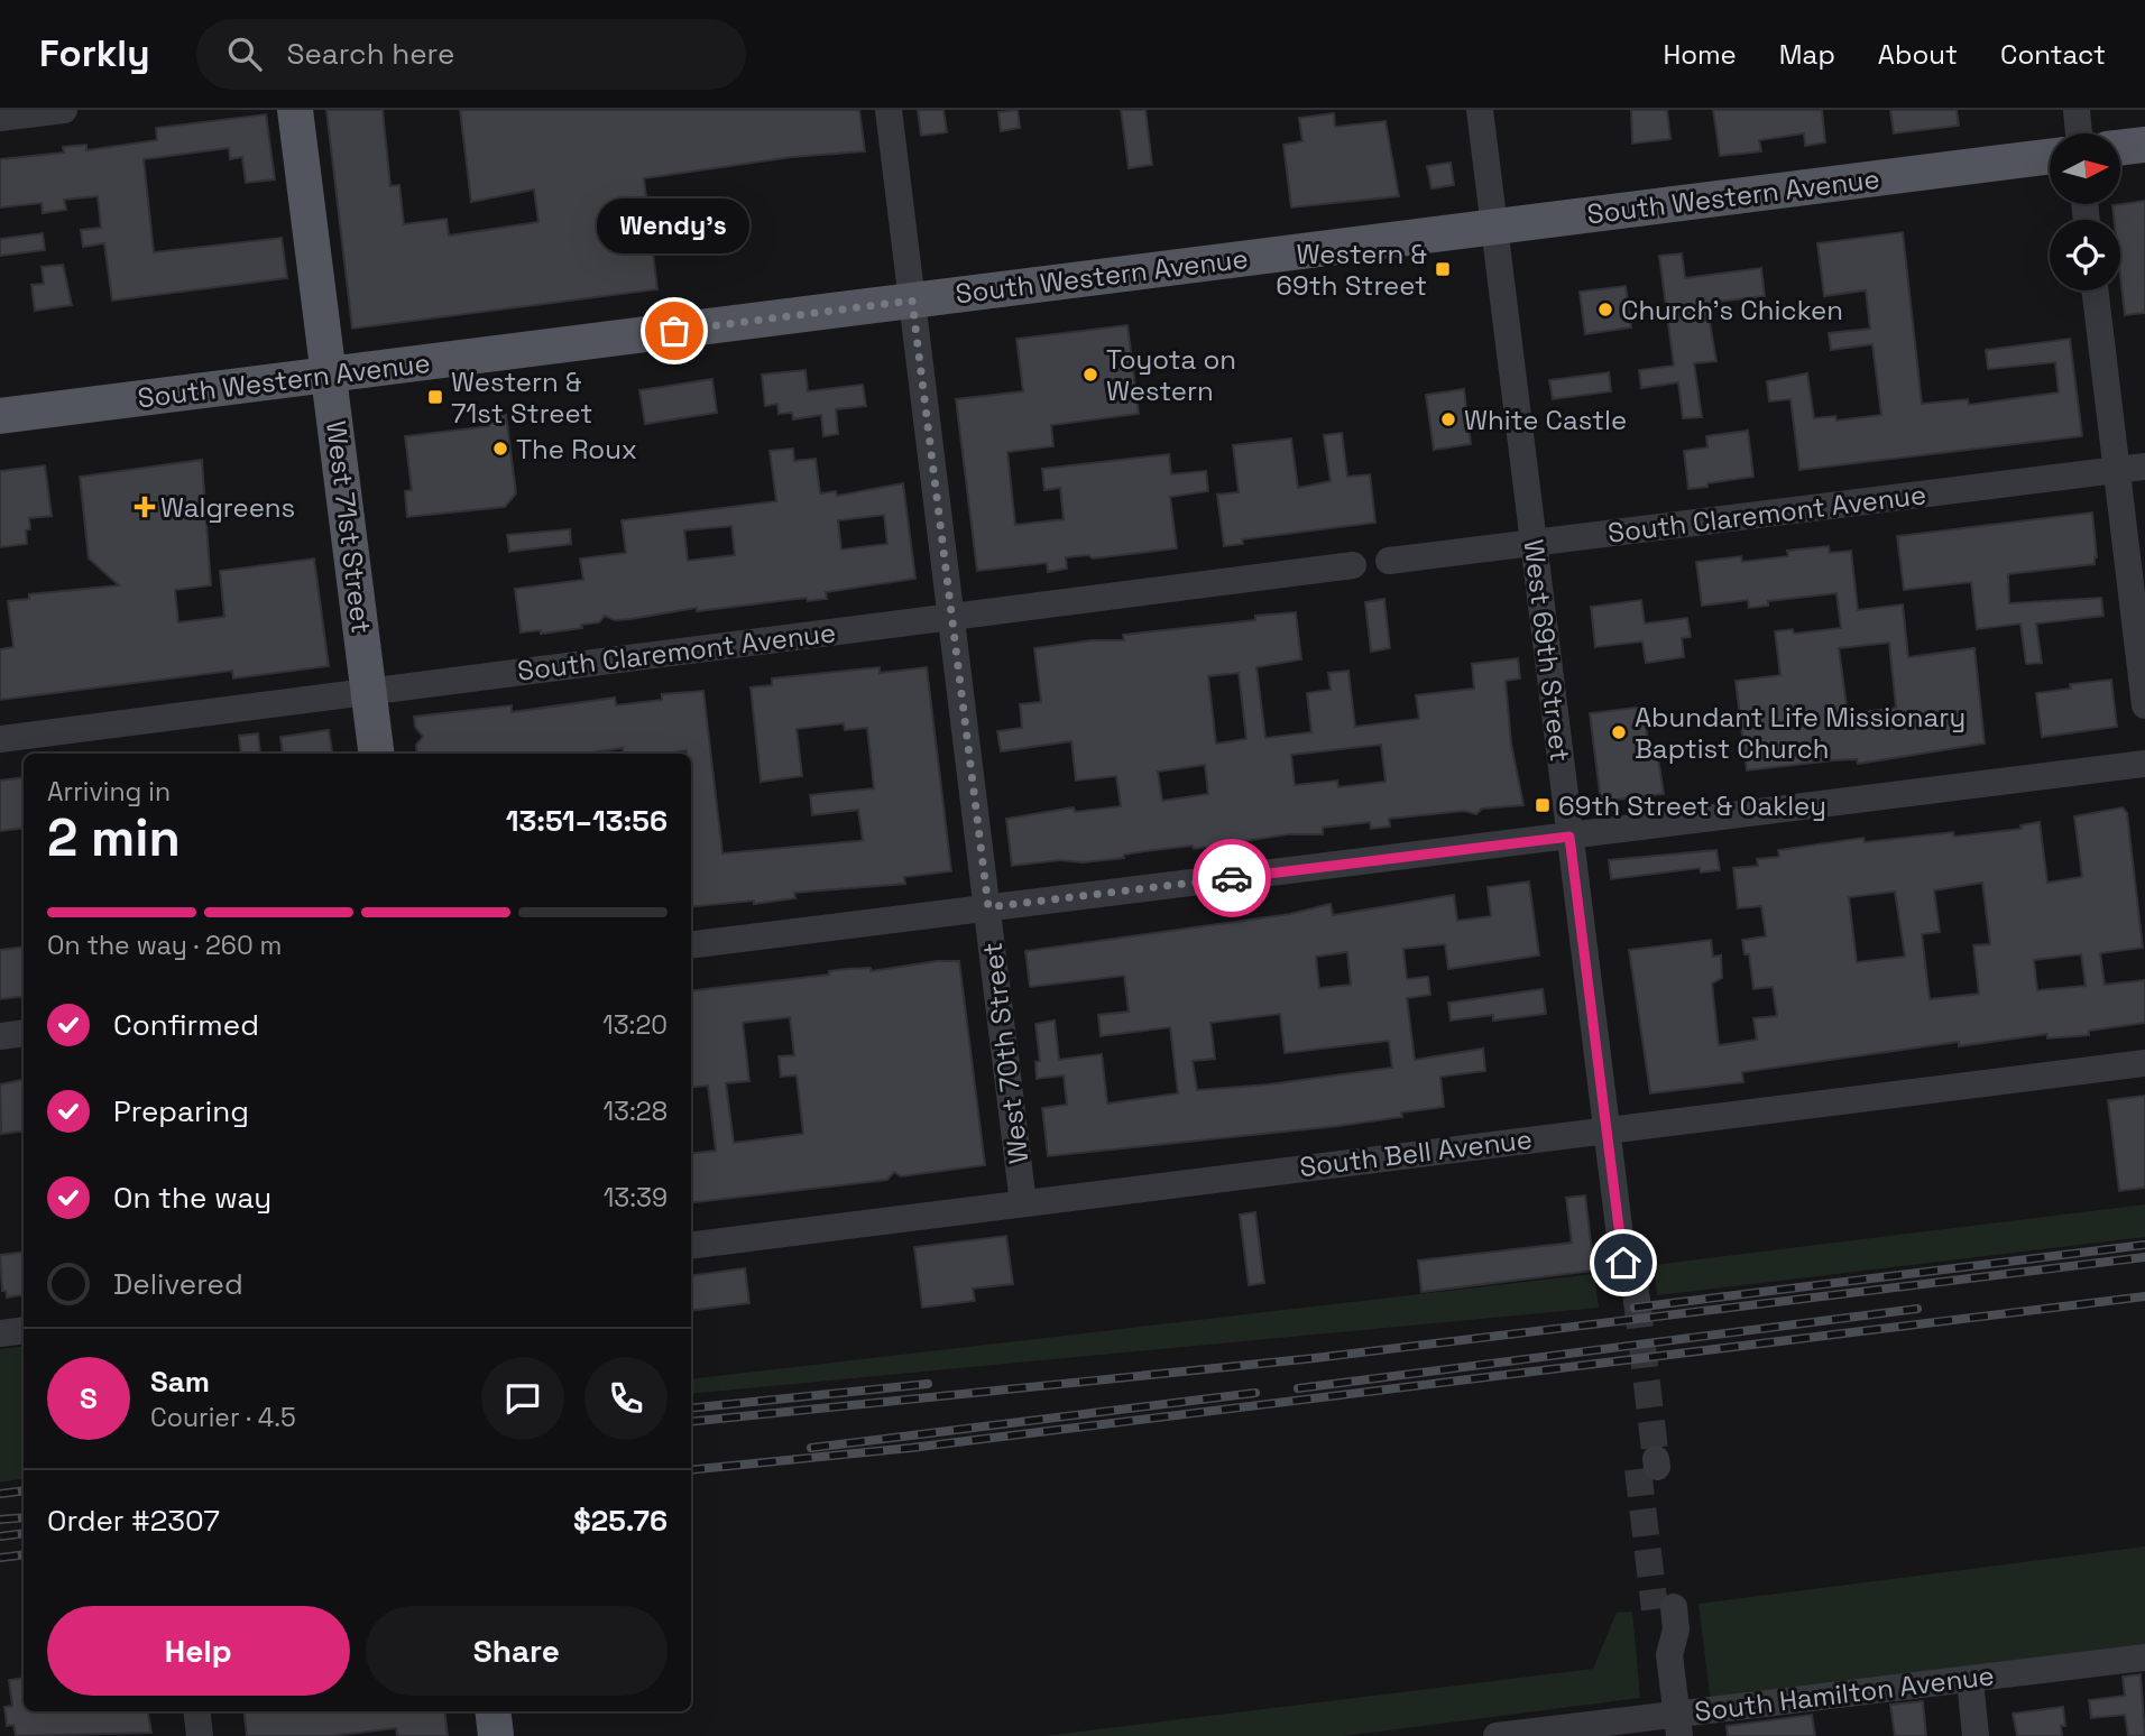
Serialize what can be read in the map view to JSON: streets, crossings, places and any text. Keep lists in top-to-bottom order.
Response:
{
  "streets": {
    "main road": ["South Western Avenue", "West 71st Street"],
    "street": [
      "South Claremont Avenue",
      "West 69th Street",
      "West 70th Street",
      "South Bell Avenue",
      "South Hamilton Avenue"
    ]
  },
  "crossings": [
    ["South Western Avenue", "West 71st Street"],
    ["South Western Avenue", "West 69th Street"],
    ["South Western Avenue", "West 70th Street"],
    ["South Claremont Avenue", "West 71st Street"],
    ["South Claremont Avenue", "West 69th Street"],
    ["South Claremont Avenue", "West 70th Street"],
    ["West 69th Street", "South Bell Avenue"],
    ["West 70th Street", "South Bell Avenue"]
  ],
  "places": {
    "transit": ["Western & 69th Street", "Western & 71st Street", "69th Street & Oakley"],
    "other": [
      "Church's Chicken",
      "Wendy's",
      "Toyota on Western",
      "White Castle",
      "The Roux",
      "Abundant Life Missionary Baptist Church"
    ],
    "health": ["Walgreens"]
  },
  "north": "right",
  "page": {
    "header": "Forkly",
    "search": "Search here",
    "nav": [
      "Home",
      "Map",
      "About",
      "Contact"
    ],
    "bubble": "Wendy's",
    "heading": ["2 min", "Arriving in", "13:51–13:56"],
    "panel": [
      "Sam",
      "Courier · 4.5",
      "Order #2307",
      "$25.76"
    ],
    "bar": "On the way · 260 m",
    "list": [
      ["Confirmed", "13:20"],
      ["Preparing", "13:28"],
      ["On the way", "13:39"],
      "Delivered"
    ],
    "round": "S",
    "buttons": ["Help", "Share"]
  }
}
